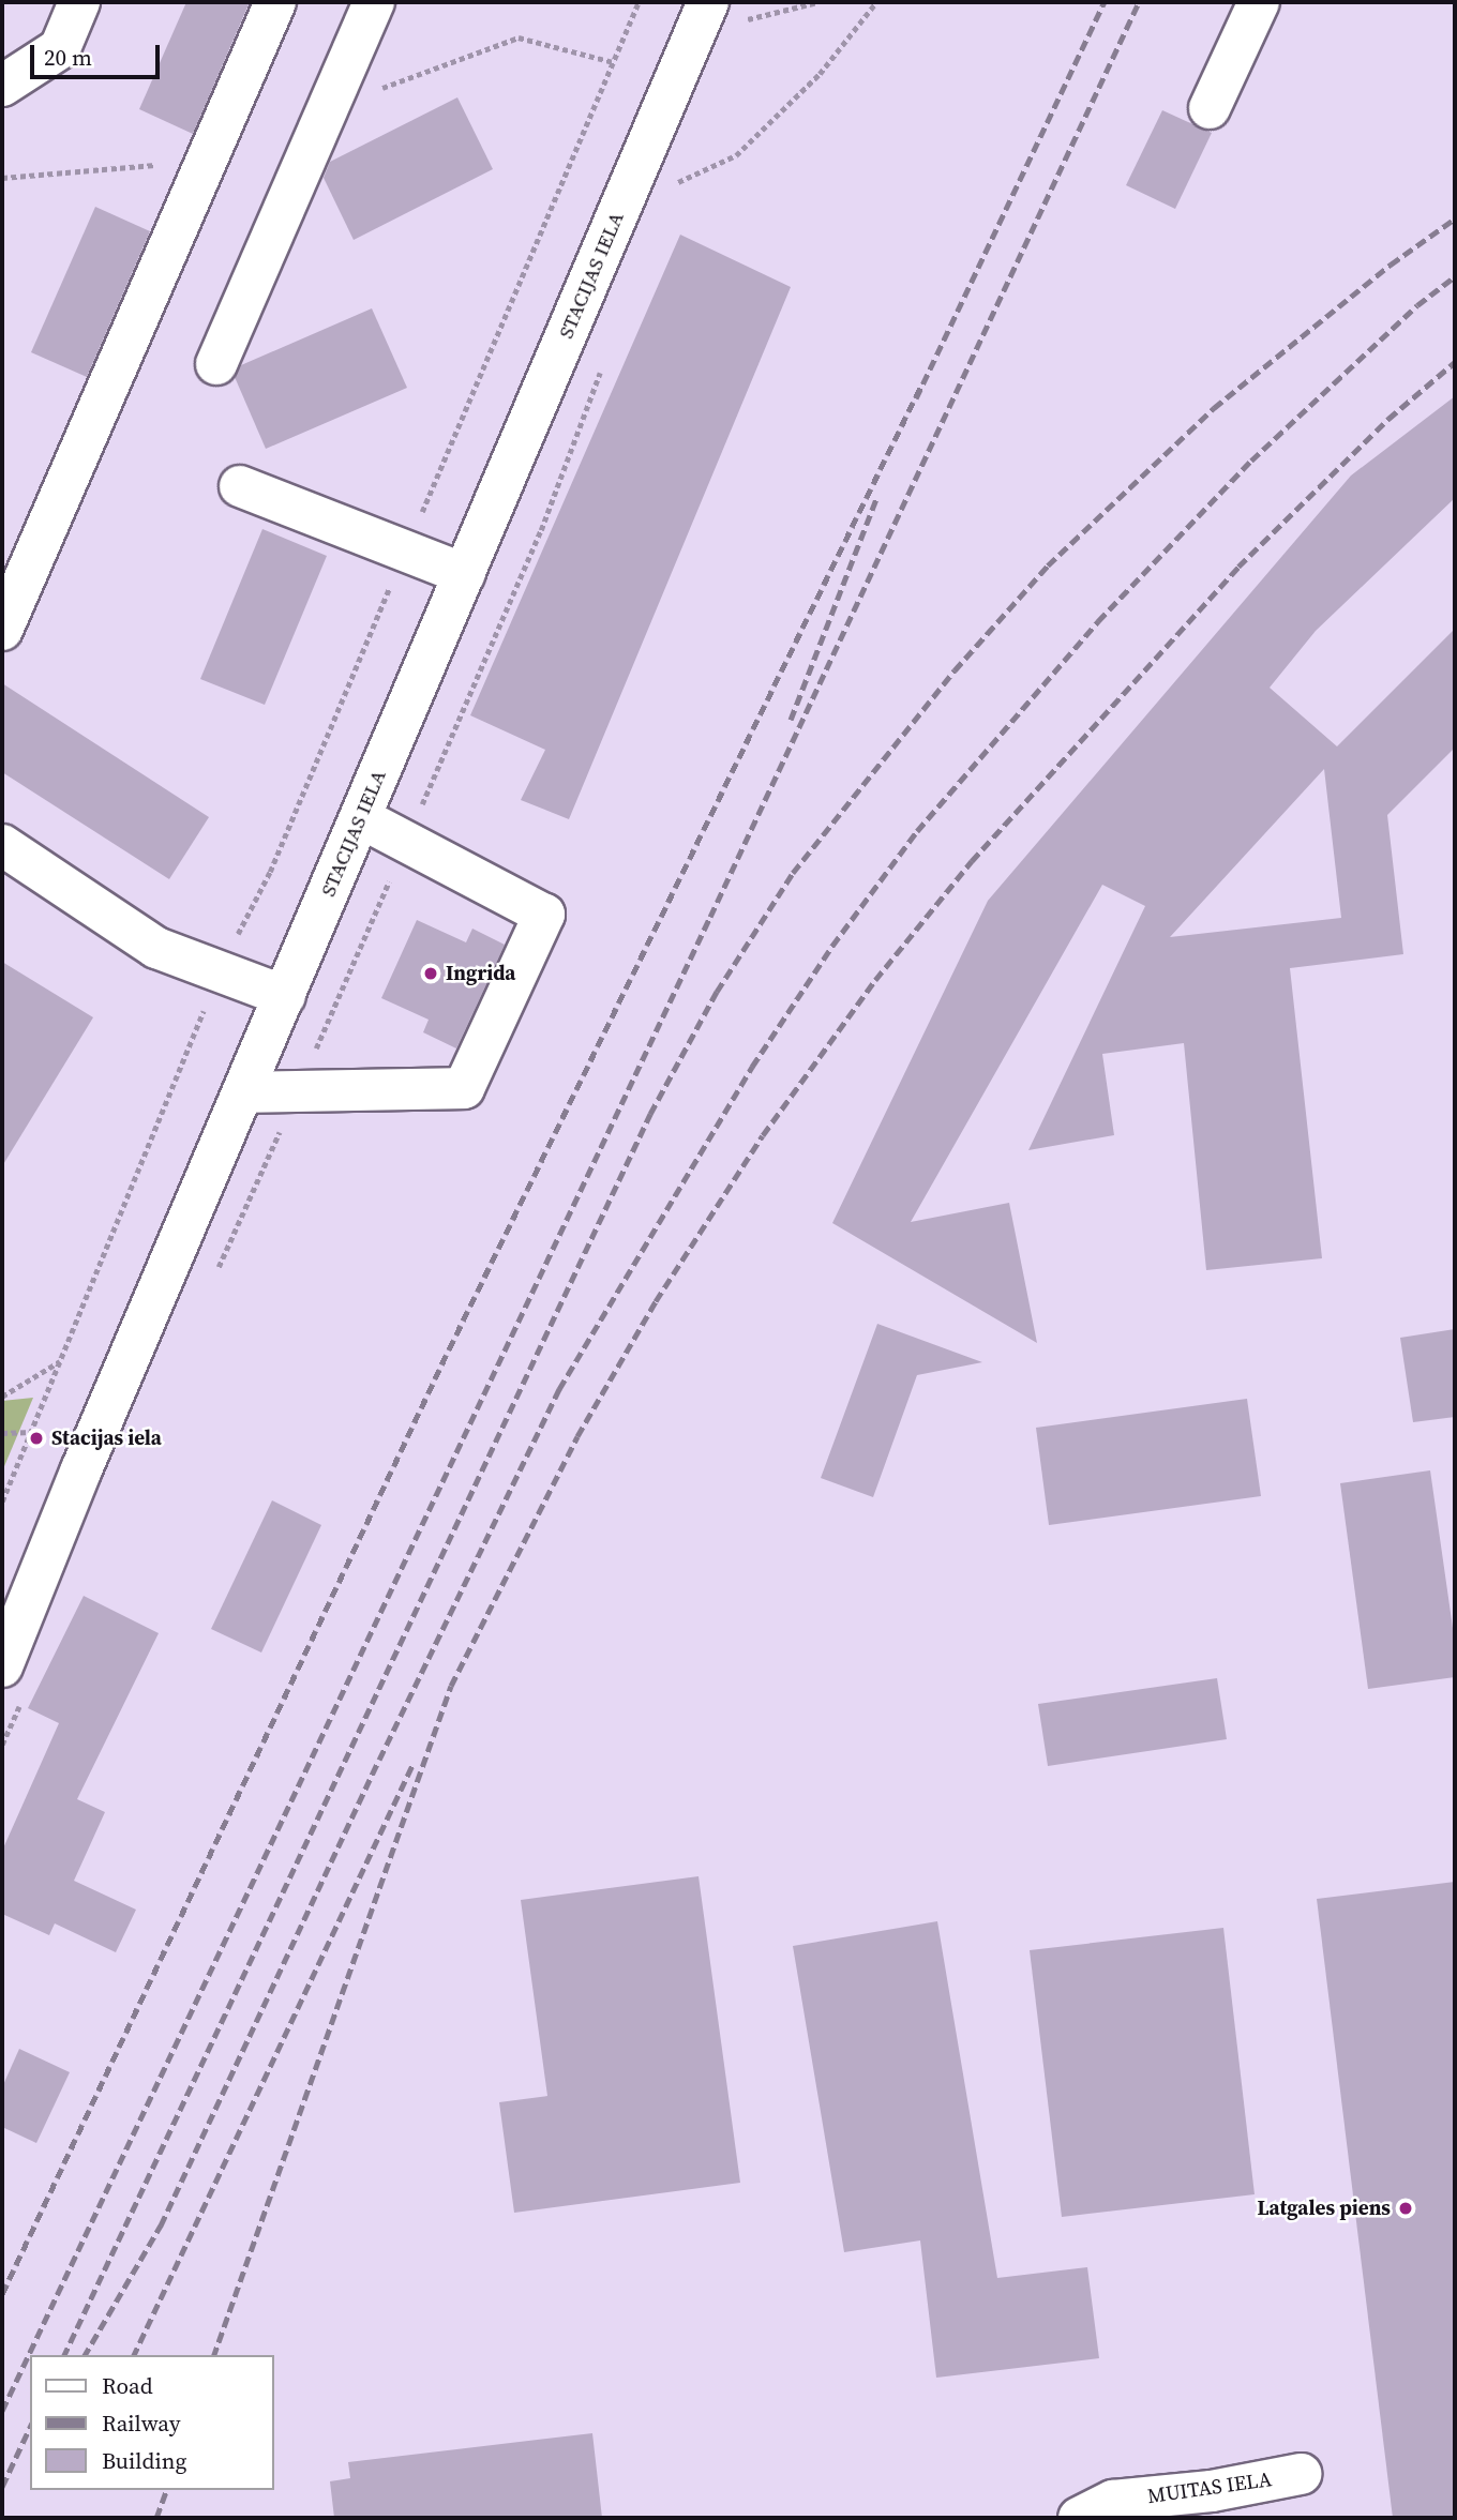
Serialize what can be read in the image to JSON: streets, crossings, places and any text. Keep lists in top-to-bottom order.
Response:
{
  "streets": {
    "street": ["STACIJAS IELA", "MUITAS IELA"]
  },
  "places": ["Ingrida", "Stacijas iela", "Latgales piens"],
  "legend": ["Road", "Railway", "Building"],
  "scale_bar": "20 m"
}
